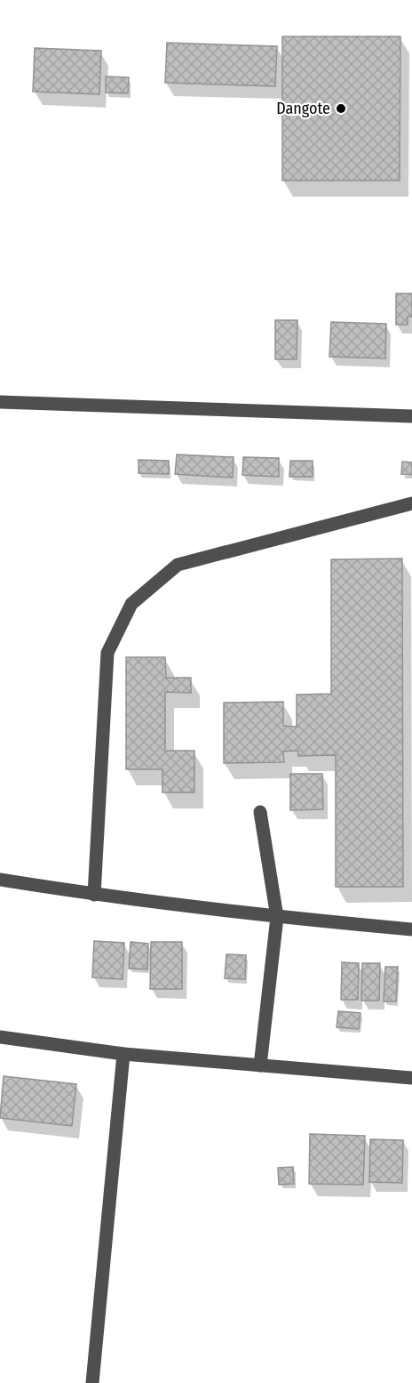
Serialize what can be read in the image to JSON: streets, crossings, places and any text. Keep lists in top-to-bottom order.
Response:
{
  "places": ["Dangote"]
}
